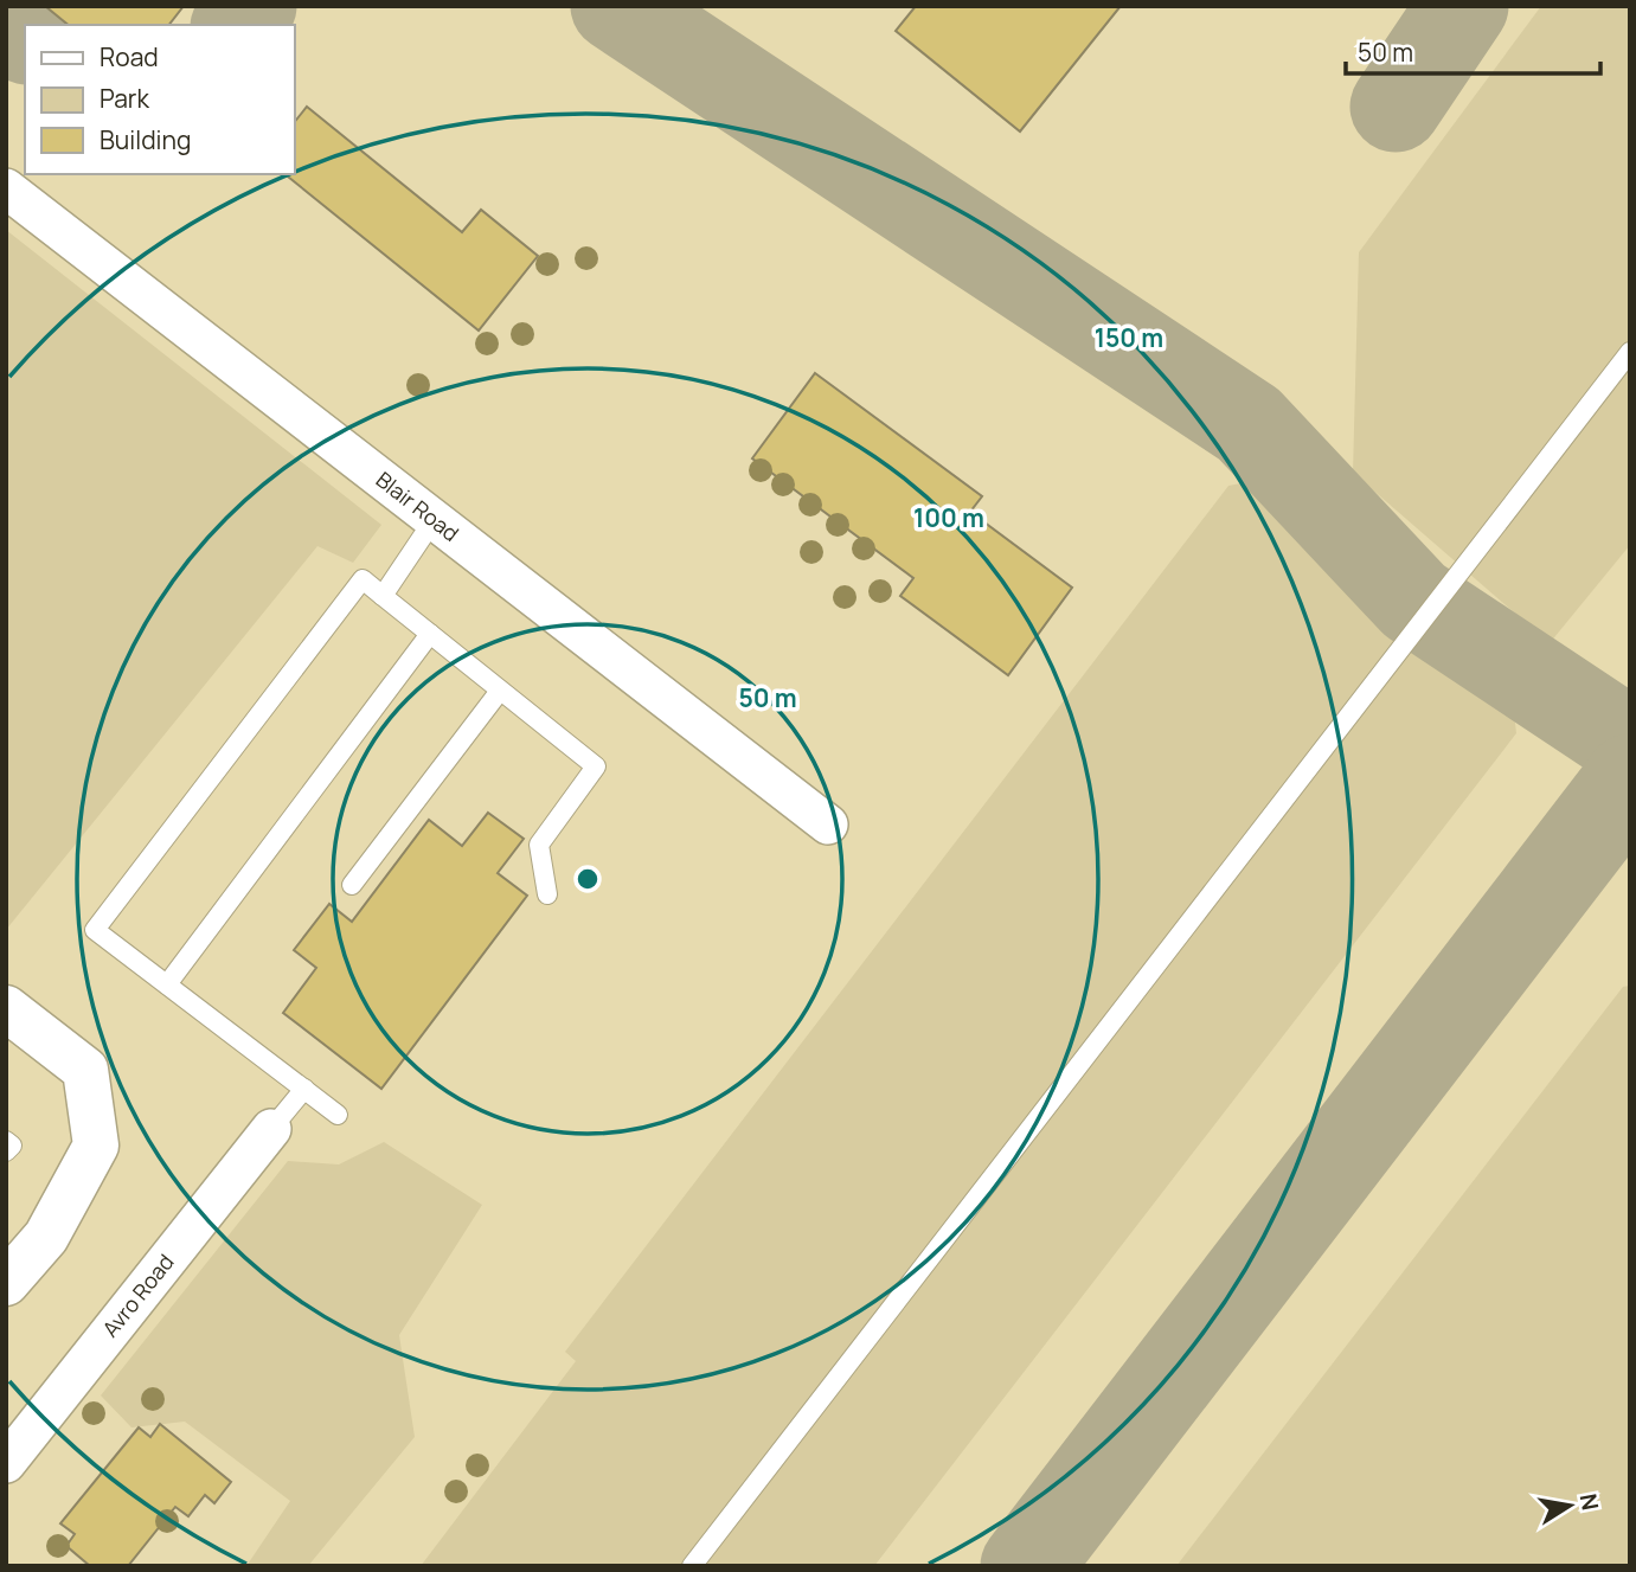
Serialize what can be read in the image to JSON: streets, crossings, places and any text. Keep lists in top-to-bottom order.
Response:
{
  "streets": {
    "street": ["Blair Road", "Avro Road"]
  },
  "legend": ["Road", "Park", "Building"],
  "scale_bar": "50 m",
  "north": "right",
  "rings": ["150 m", "100 m", "50 m"]
}
